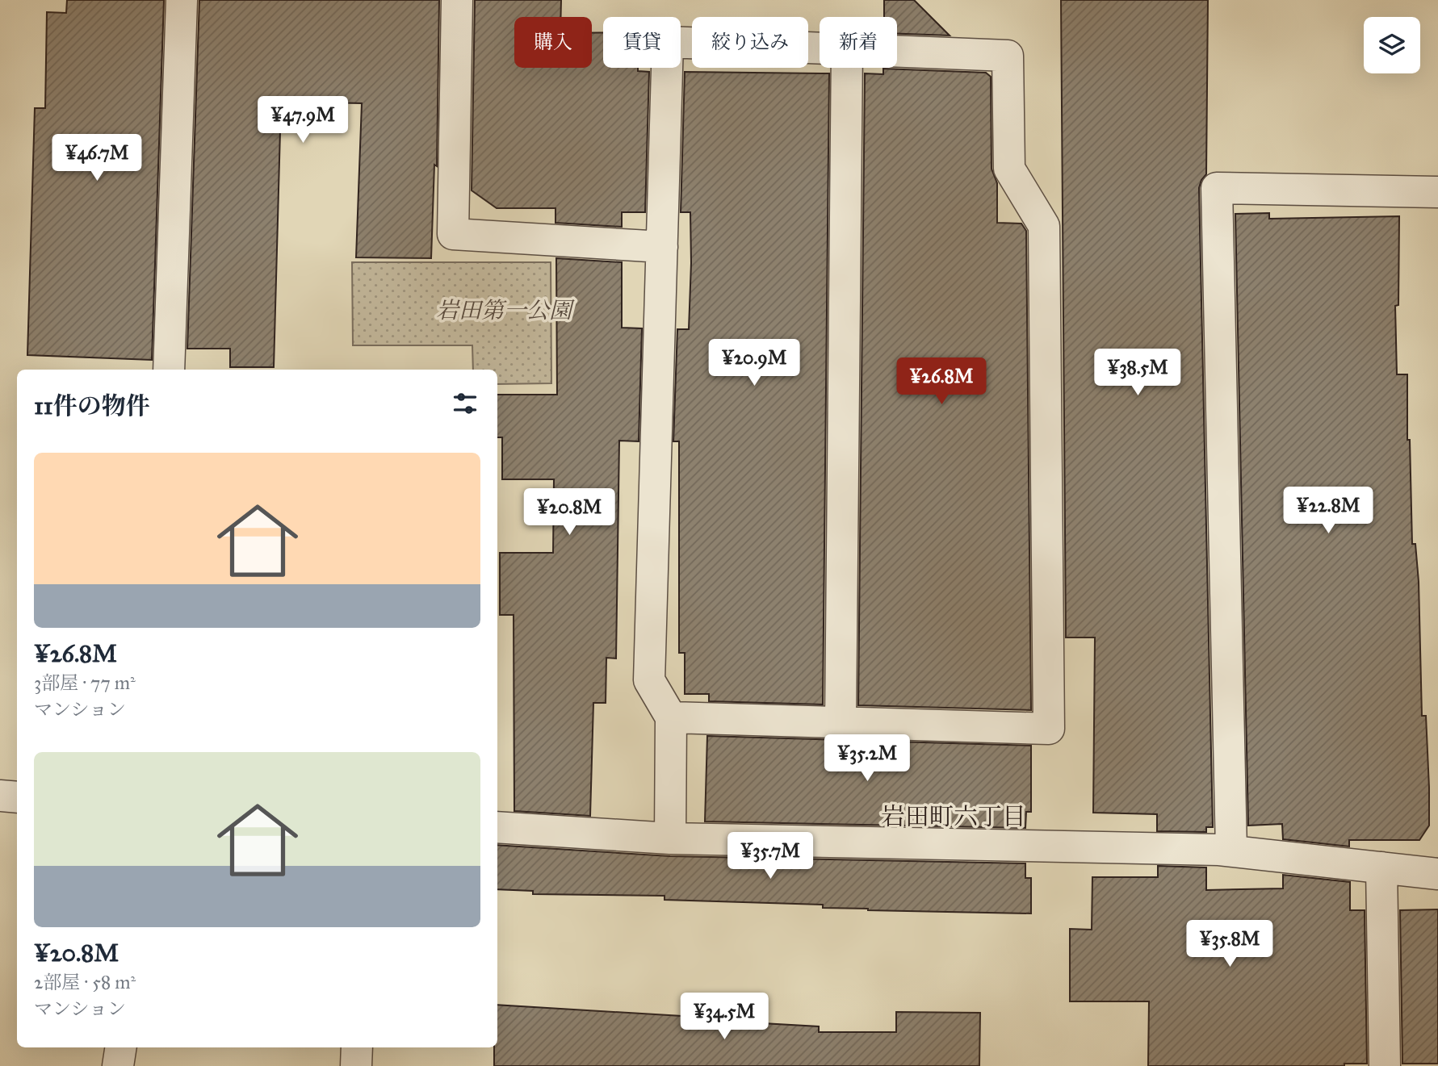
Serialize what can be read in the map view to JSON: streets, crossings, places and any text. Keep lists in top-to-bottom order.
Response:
{
  "districts": ["岩田町六丁目"],
  "parks": ["岩田第一公園"],
  "page": {
    "chip": [
      "購入",
      "賃貸",
      "絞り込み",
      "新着"
    ],
    "price": [
      "¥47.9M",
      "¥46.7M",
      "¥20.9M",
      "¥38.5M",
      "¥26.8M",
      "¥22.8M",
      "¥20.8M",
      "¥35.2M",
      "¥35.7M",
      "¥35.8M",
      "¥34.5M"
    ],
    "heading": "11件の物件",
    "list": [
      {
        "name": "¥26.8M",
        "note": "3部屋 · 77 m² · マンション"
      },
      {
        "name": "¥20.8M",
        "note": "2部屋 · 58 m² · マンション"
      }
    ]
  }
}
